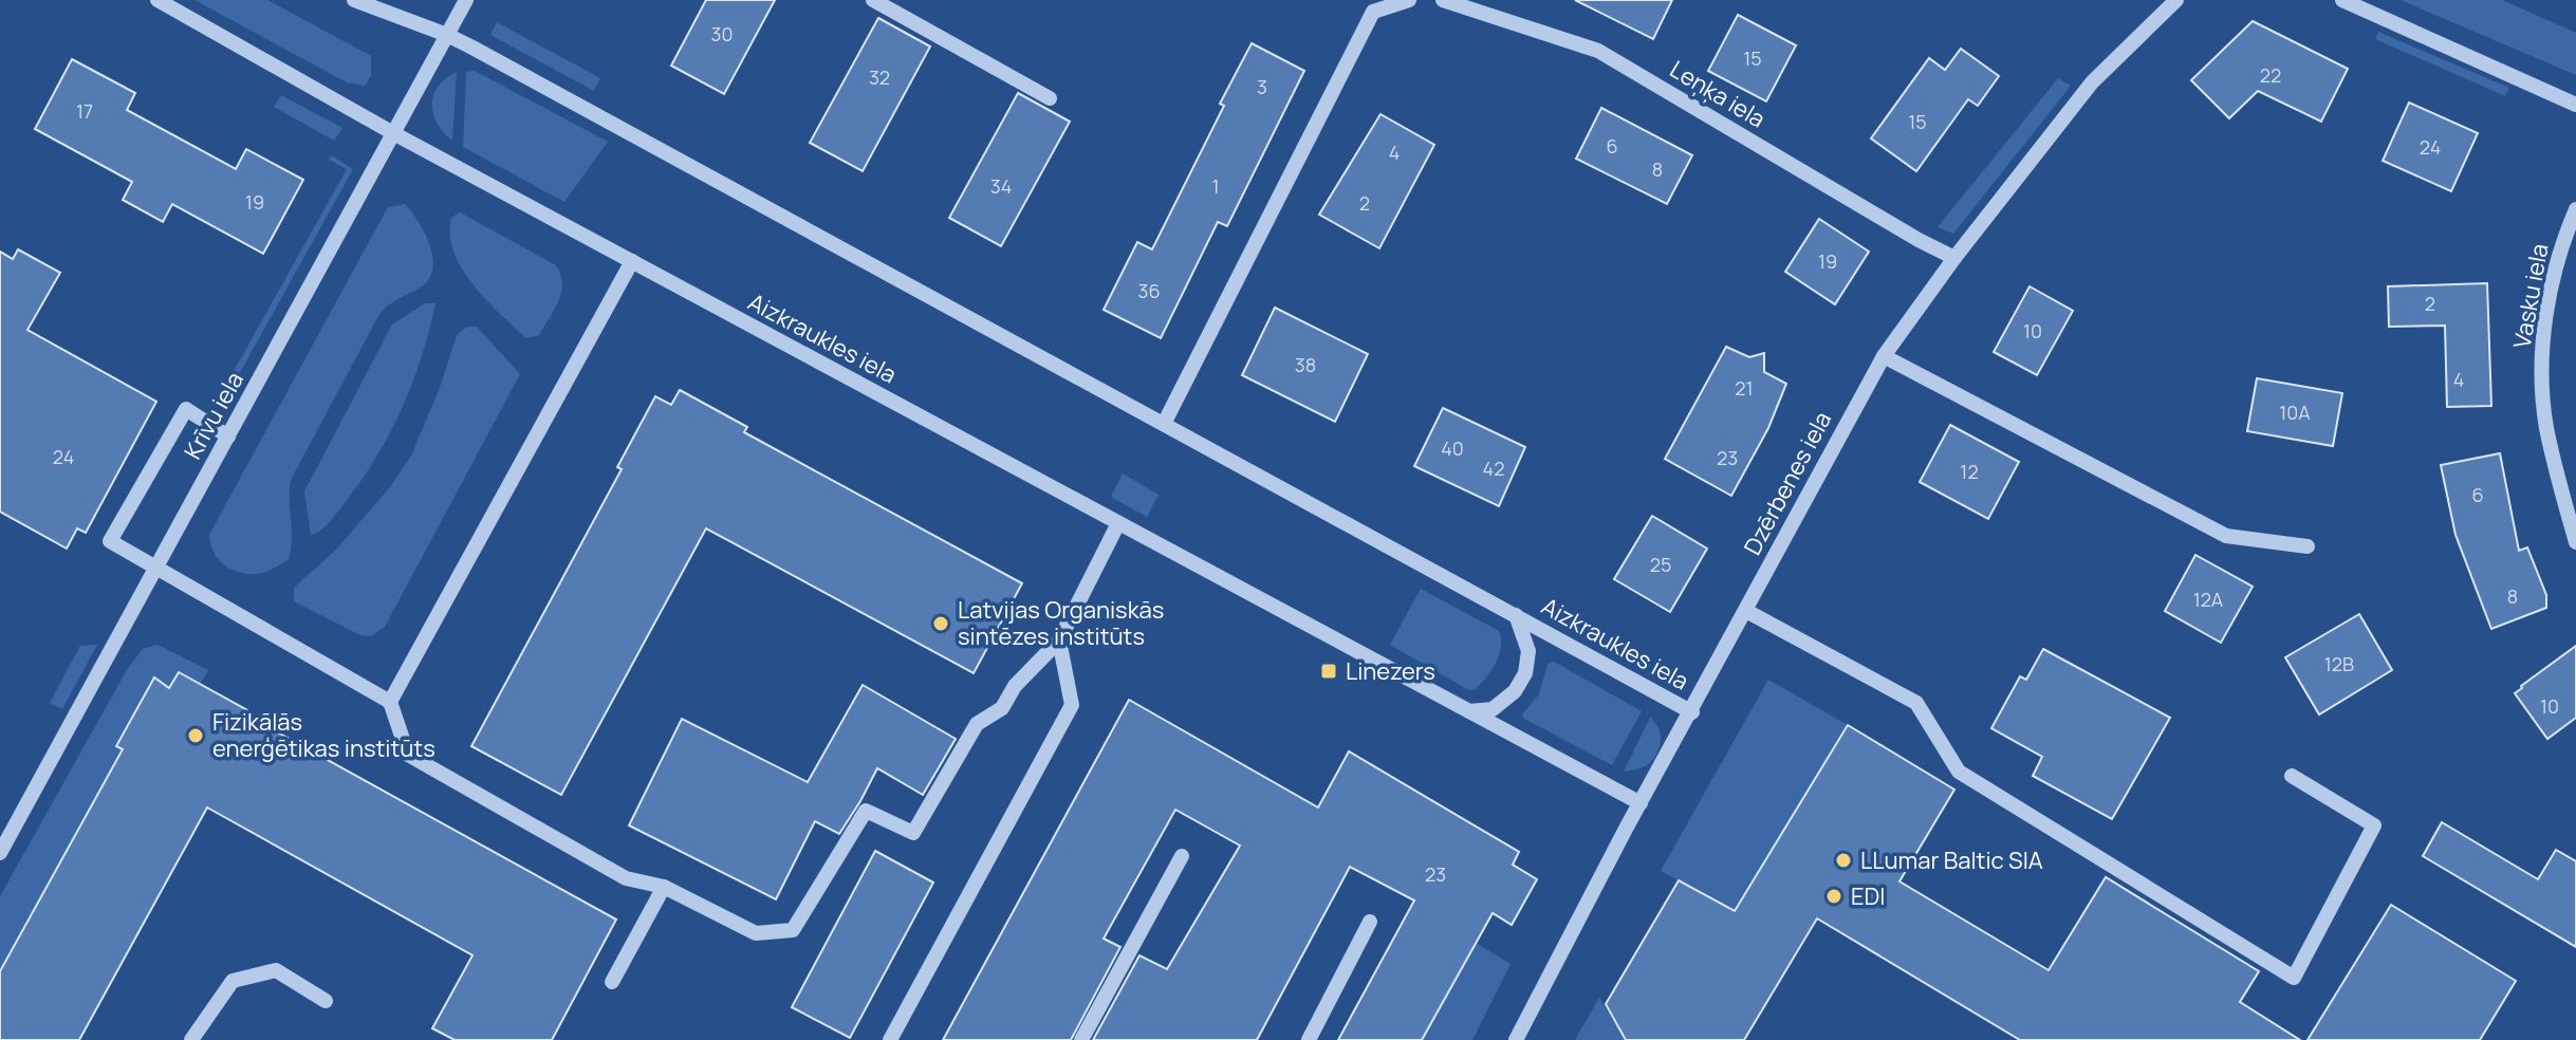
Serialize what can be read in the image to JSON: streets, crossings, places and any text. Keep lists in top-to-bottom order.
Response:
{
  "streets": {
    "street": [
      "Leņķa iela",
      "Vasku iela",
      "Aizkraukles iela",
      "Krīvu iela",
      "Dzērbenes iela"
    ]
  },
  "crossings": [
    ["Leņķa iela", "Dzērbenes iela"],
    ["Aizkraukles iela", "Krīvu iela"],
    ["Aizkraukles iela", "Dzērbenes iela"]
  ],
  "places": {
    "other": [
      "Latvijas Organiskās sintēzes institūts",
      "Fizikālās enerģētikas institūts",
      "LLumar Baltic SIA",
      "EDI"
    ],
    "transit": ["Linezers"]
  },
  "house_numbers": [
    "30",
    "15",
    "22",
    "32",
    "3",
    "17",
    "15",
    "6",
    "24",
    "4",
    "8",
    "34",
    "1",
    "19",
    "2",
    "19",
    "36",
    "2",
    "10",
    "38",
    "4",
    "21",
    "10A",
    "40",
    "24",
    "23",
    "42",
    "12",
    "6",
    "25",
    "8",
    "12A",
    "12B",
    "10",
    "23"
  ]
}
